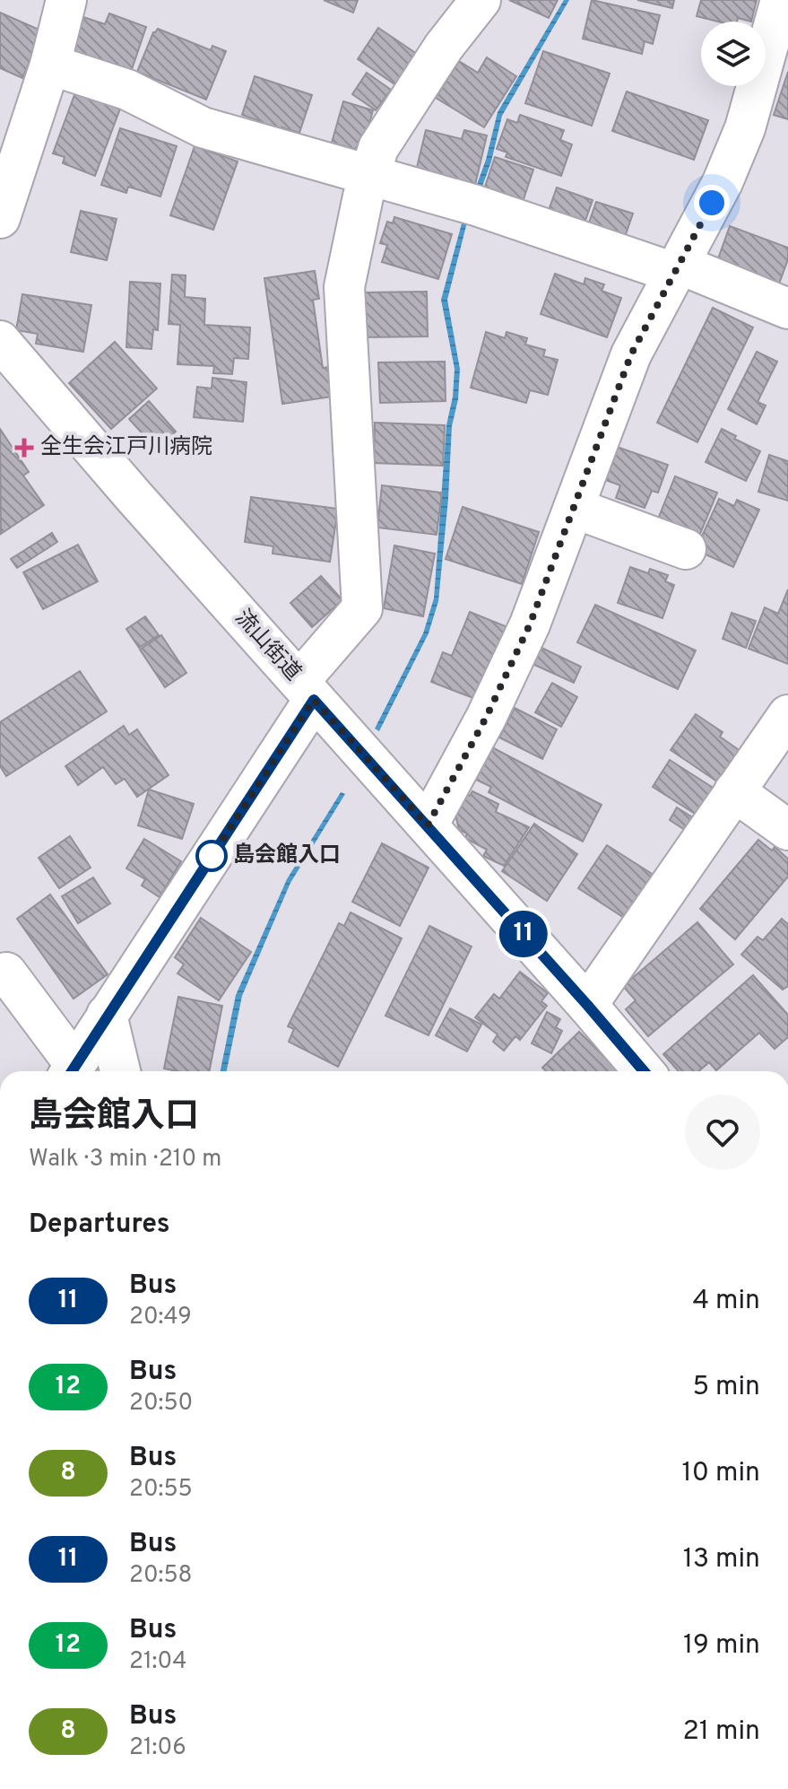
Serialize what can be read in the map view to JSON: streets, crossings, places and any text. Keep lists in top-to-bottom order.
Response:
{
  "streets": {
    "street": ["流山街道"]
  },
  "places": {
    "health": ["全生会江戸川病院"],
    "other": ["島会館入口"]
  },
  "lines": ["bus line 11"],
  "page": {
    "on_map": "11",
    "heading": [
      ["島会館入口", "Walk · 3 min · 210 m"],
      "Departures"
    ],
    "list": [
      {
        "mark": "11",
        "name": "Bus",
        "note": "20:49",
        "value": "4 min"
      },
      {
        "mark": "12",
        "name": "Bus",
        "note": "20:50",
        "value": "5 min"
      },
      {
        "mark": "8",
        "name": "Bus",
        "note": "20:55",
        "value": "10 min"
      },
      {
        "mark": "11",
        "name": "Bus",
        "note": "20:58",
        "value": "13 min"
      },
      {
        "mark": "12",
        "name": "Bus",
        "note": "21:04",
        "value": "19 min"
      },
      {
        "mark": "8",
        "name": "Bus",
        "note": "21:06",
        "value": "21 min"
      }
    ]
  }
}
